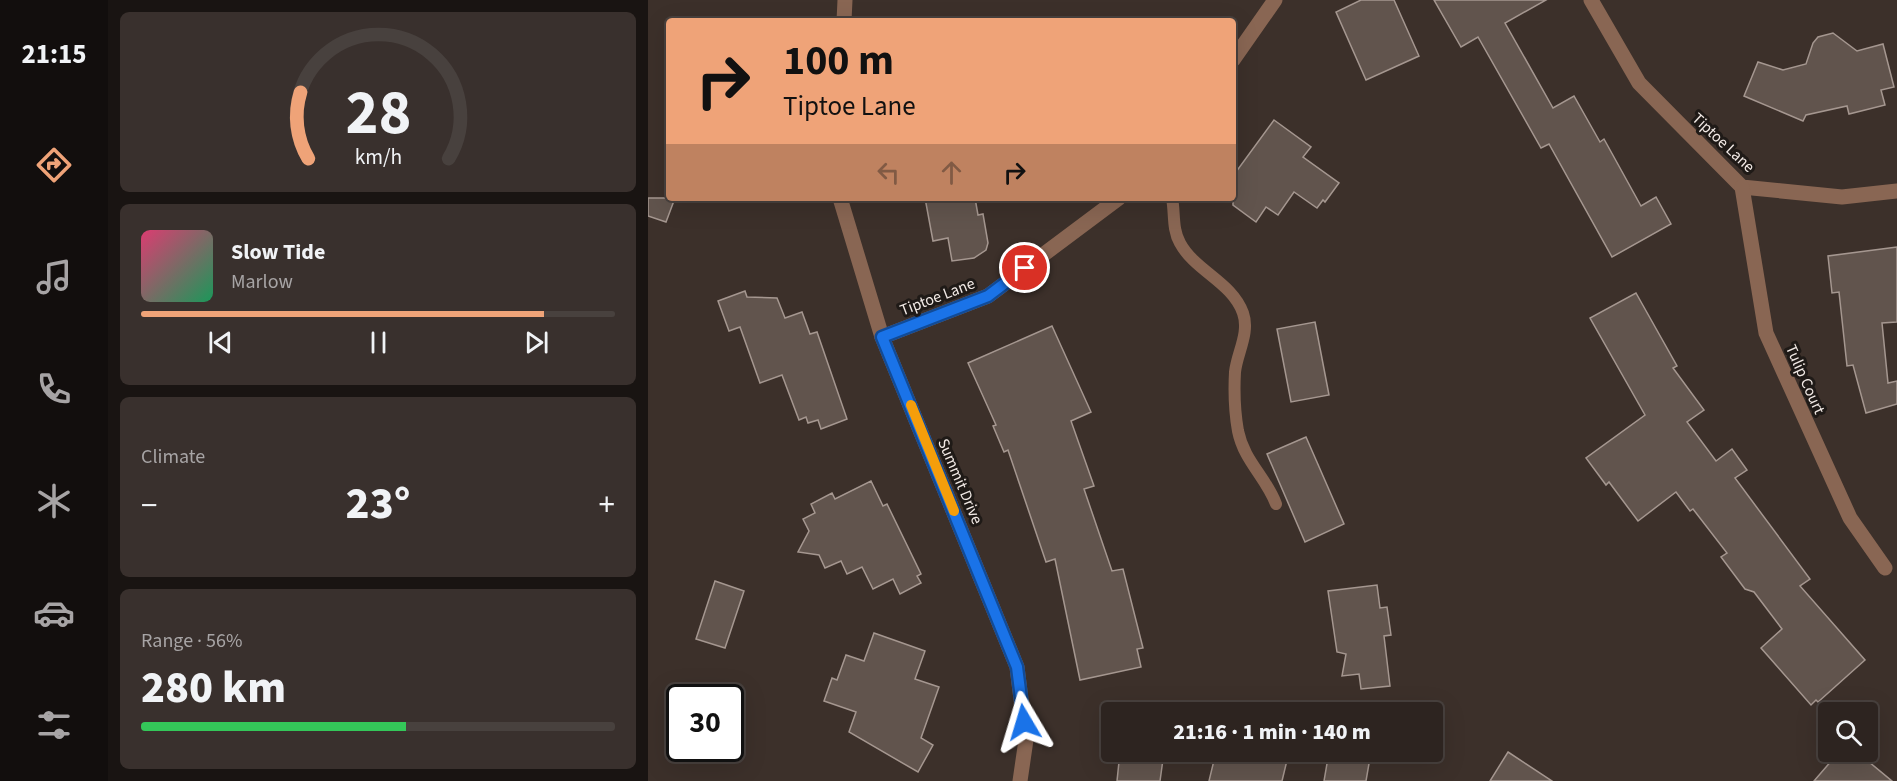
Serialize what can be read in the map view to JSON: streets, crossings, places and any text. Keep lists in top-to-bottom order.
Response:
{
  "streets": {
    "street": ["Tiptoe Lane", "Tulip Court", "Summit Drive"]
  },
  "crossings": [
    ["Tiptoe Lane", "Tulip Court"],
    ["Tiptoe Lane", "Summit Drive"]
  ],
  "page": {
    "tabs": "21:15",
    "turn": ["100 m", "Tiptoe Lane"],
    "song": ["Slow Tide", "Marlow"],
    "tile": [
      "Climate",
      ["Range · 56%", "280 km"]
    ],
    "heat": ["−", "23°", "+"],
    "limit": "30",
    "trip": "21:16 · 1 min · 140 m",
    "gauge": ["28", "km/h"]
  }
}
